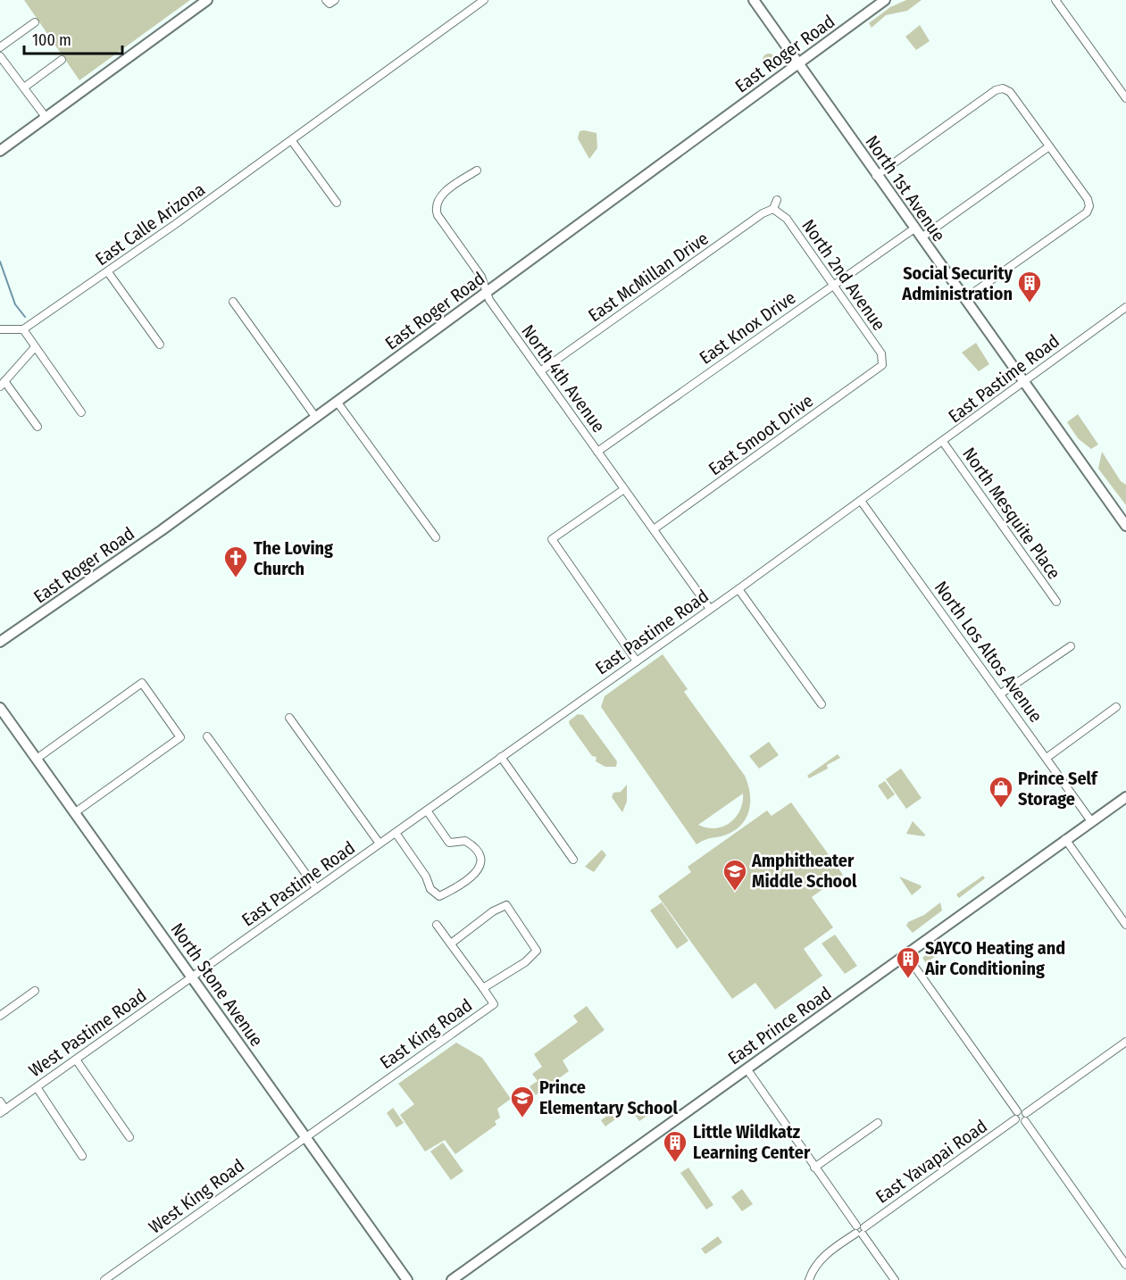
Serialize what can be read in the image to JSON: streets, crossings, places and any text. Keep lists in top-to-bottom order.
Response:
{
  "streets": {
    "main road": [
      "East Roger Road",
      "North 1st Avenue",
      "North Stone Avenue",
      "East Prince Road"
    ],
    "street": [
      "East Calle Arizona",
      "North 2nd Avenue",
      "East McMillan Drive",
      "East Knox Drive",
      "North 4th Avenue",
      "East Pastime Road",
      "East Smoot Drive",
      "North Mesquite Place",
      "North Los Altos Avenue",
      "West Pastime Road",
      "East King Road",
      "East Yavapai Road",
      "West King Road"
    ]
  },
  "crossings": [
    ["East Roger Road", "North 1st Avenue"],
    ["East Roger Road", "North 4th Avenue"],
    ["North 1st Avenue", "East Knox Drive"],
    ["North 1st Avenue", "East Pastime Road"],
    ["North 2nd Avenue", "East McMillan Drive"],
    ["North 2nd Avenue", "East Knox Drive"],
    ["North 2nd Avenue", "East Smoot Drive"],
    ["East McMillan Drive", "North 4th Avenue"],
    ["East Knox Drive", "North 4th Avenue"],
    ["North 4th Avenue", "East Pastime Road"],
    ["North 4th Avenue", "East Smoot Drive"],
    ["East Pastime Road", "North Mesquite Place"],
    ["East Pastime Road", "North Los Altos Avenue"],
    ["East Pastime Road", "North Stone Avenue"],
    ["East Pastime Road", "West Pastime Road"],
    ["North Los Altos Avenue", "East Prince Road"],
    ["North Stone Avenue", "West Pastime Road"],
    ["North Stone Avenue", "East King Road"],
    ["North Stone Avenue", "West King Road"],
    ["East King Road", "West King Road"]
  ],
  "places": {
    "building": ["Social Security Administration", "SAYCO Heating and Air Conditioning", "Little Wildkatz Learning Center"],
    "church": ["The Loving Church"],
    "shop": ["Prince Self Storage"],
    "school or university": ["Amphitheater Middle School", "Prince Elementary School"]
  },
  "scale_bar": "100 m"
}
